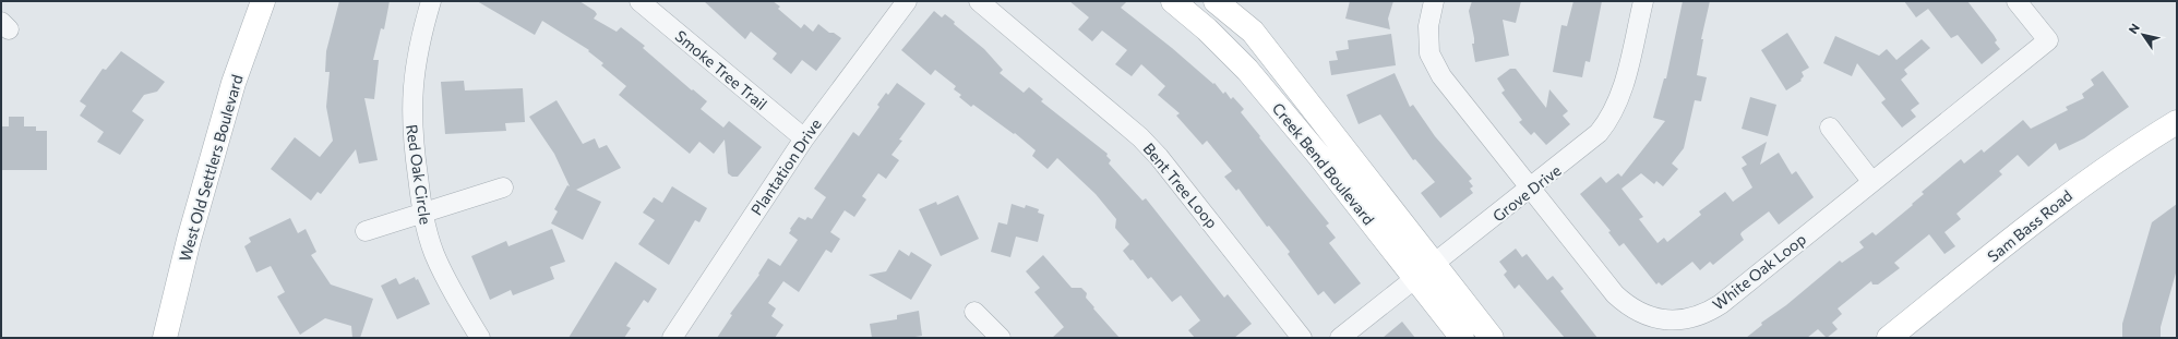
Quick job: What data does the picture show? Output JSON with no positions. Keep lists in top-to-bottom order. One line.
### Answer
{"streets":{"street":["Smoke Tree Trail","Creek Bend Boulevard","Plantation Drive","West Old Settlers Boulevard","Red Oak Circle","Bent Tree Loop","Grove Drive","Sam Bass Road","White Oak Loop"]},"crossings":[["Smoke Tree Trail","Plantation Drive"],["Creek Bend Boulevard","Grove Drive"],["Grove Drive","White Oak Loop"]],"north":"top left"}
